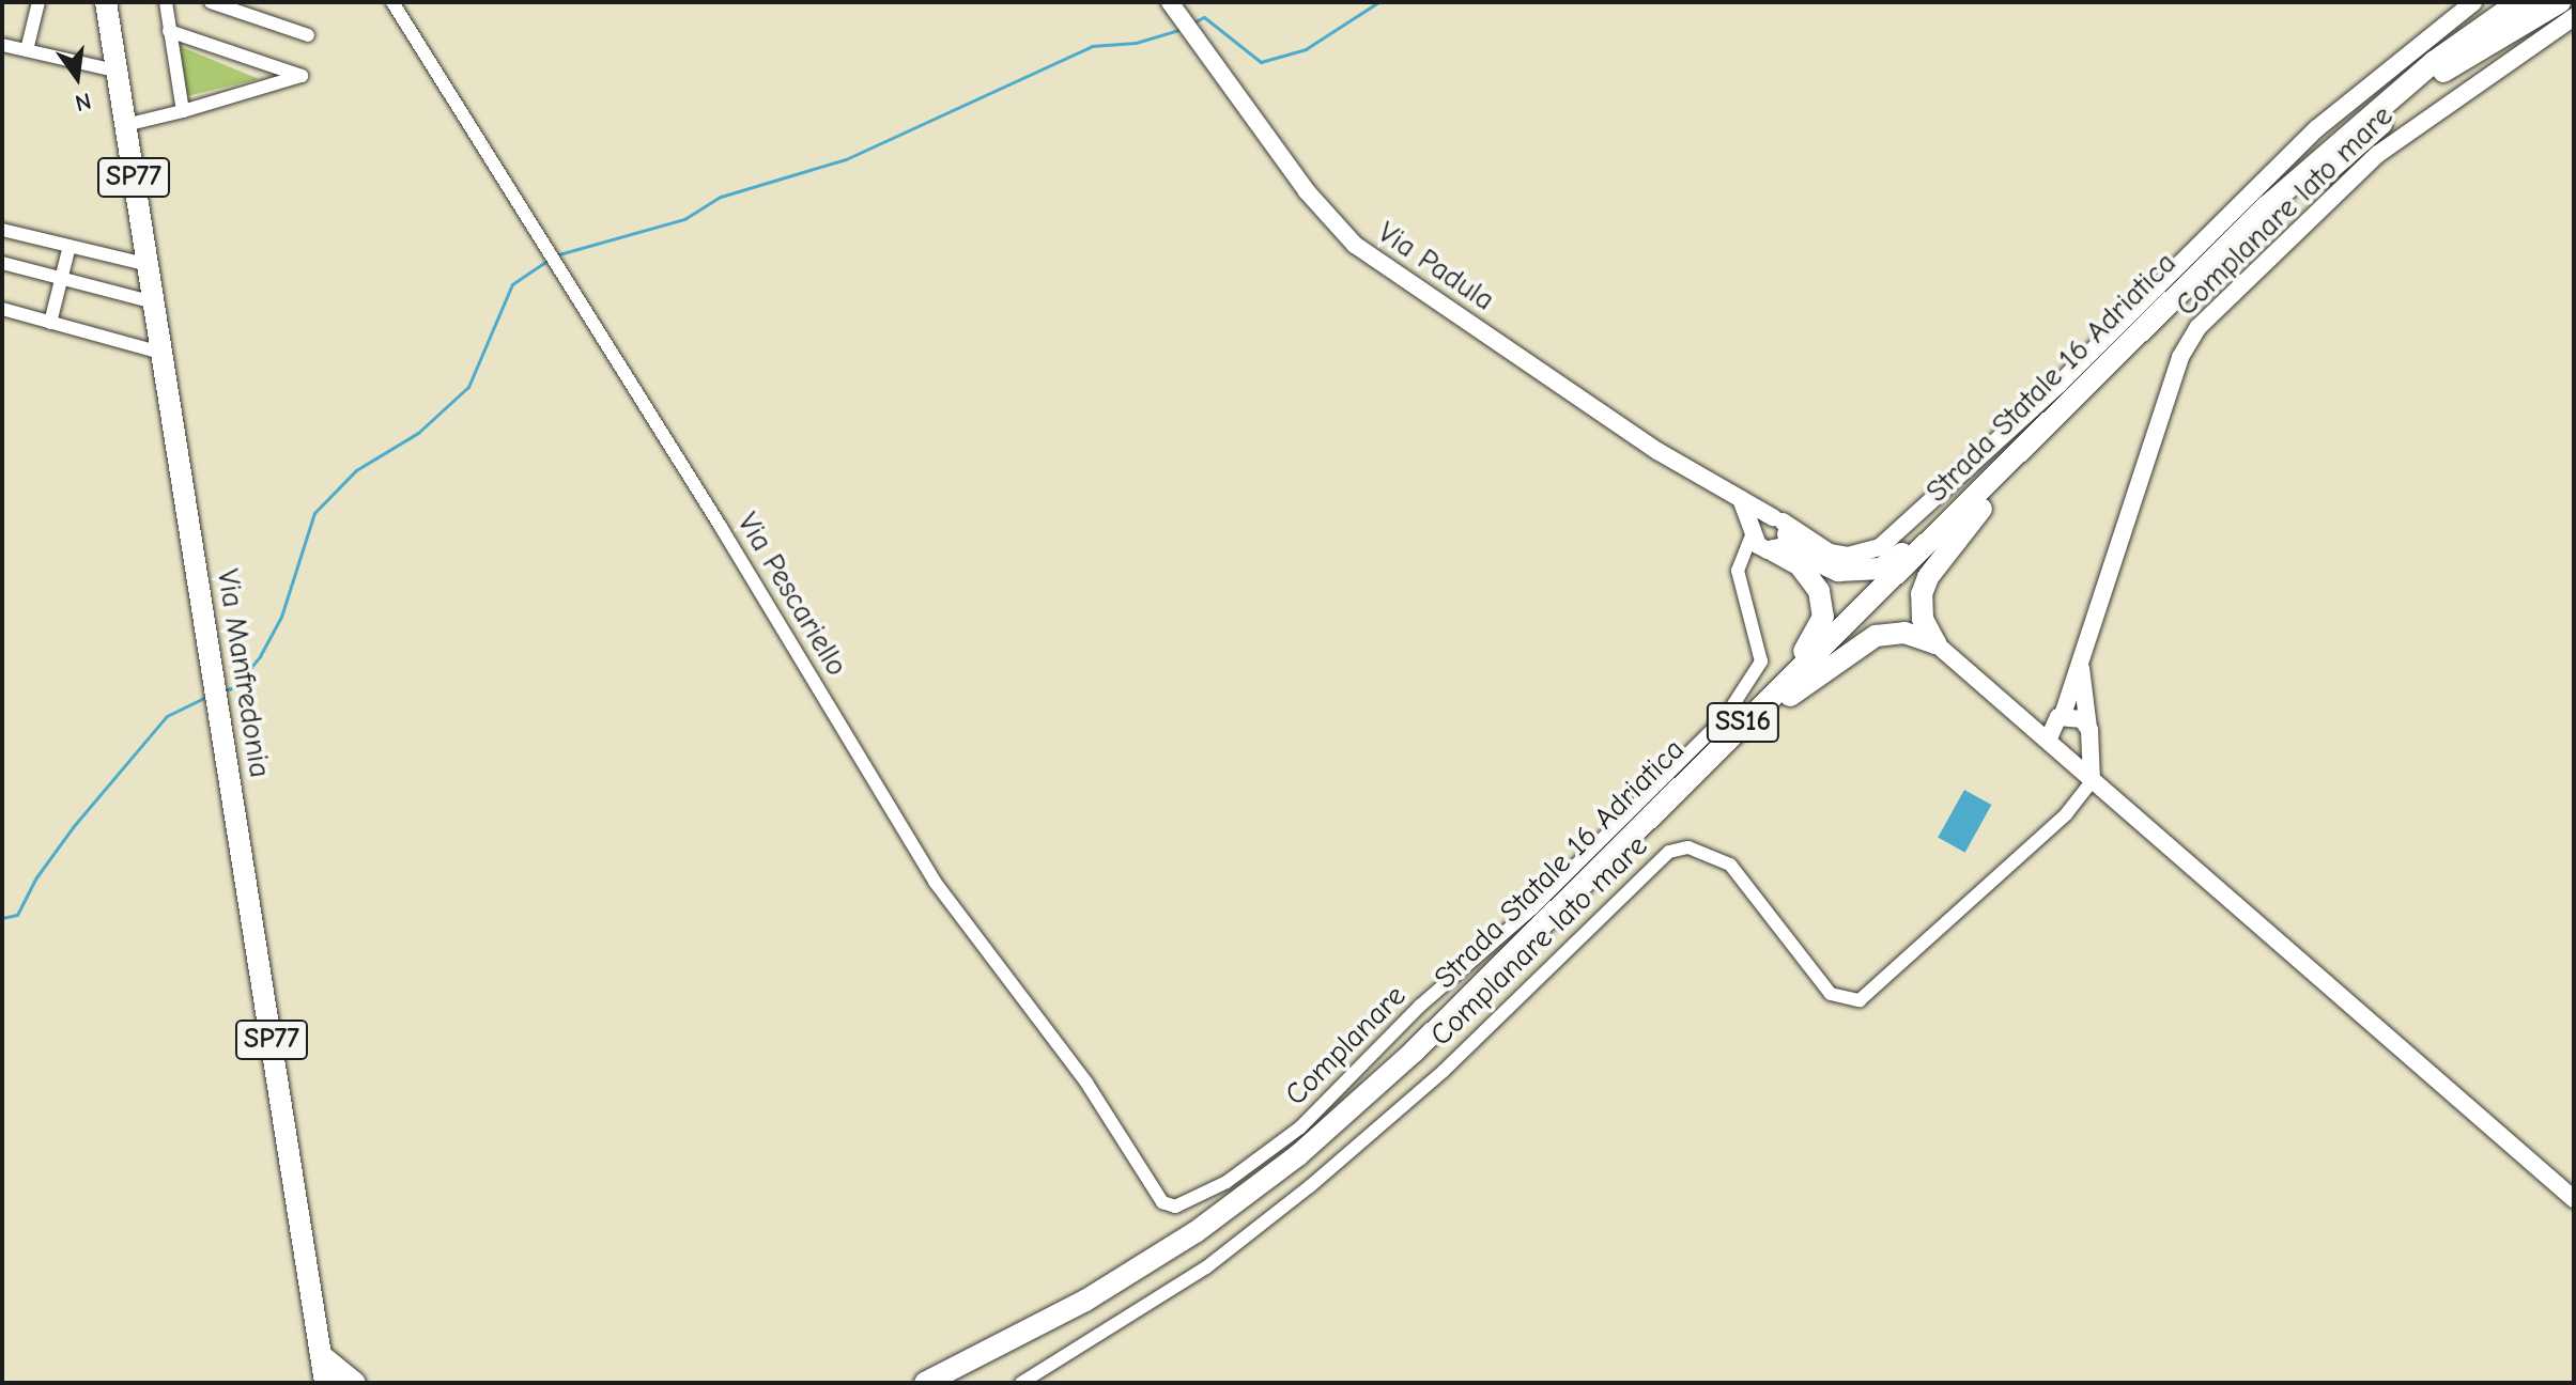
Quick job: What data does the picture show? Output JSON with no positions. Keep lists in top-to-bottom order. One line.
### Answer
{"streets":{"main road":["SP77","Strada Statale 16 Adriatica","Via Manfredonia","SS16"],"street":["Complanare lato mare","Via Padula","Via Pescariello","Complanare"]},"crossings":[["SP77","Via Manfredonia"],["Via Pescariello","Complanare"]],"north":"bottom"}
